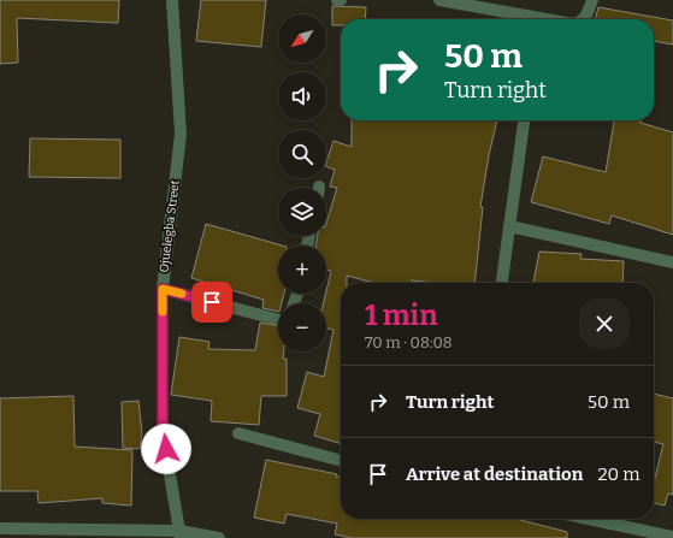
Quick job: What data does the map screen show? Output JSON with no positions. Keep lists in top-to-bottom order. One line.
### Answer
{"streets":{"street":["Ojuelegba Street"]},"north":"bottom left","page":{"map_buttons":["+","−"],"turn":["50 m","Turn right"],"heading":["1 min","70 m · 08:08"],"list":[{"name":"Turn right","value":"50 m"},{"name":"Arrive at destination","value":"20 m"}]}}
